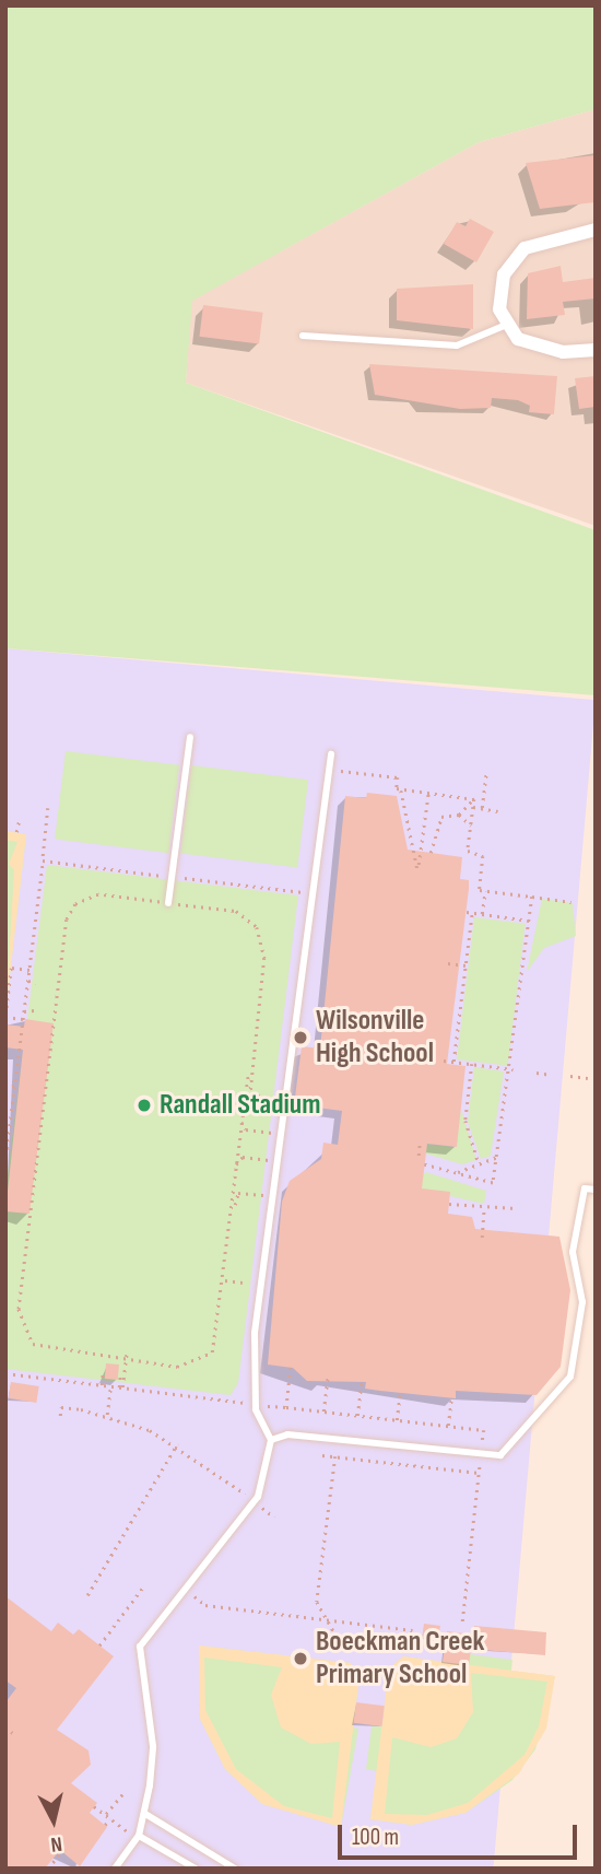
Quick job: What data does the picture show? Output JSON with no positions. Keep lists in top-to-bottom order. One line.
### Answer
{"places":["Wilsonville High School","Randall Stadium","Boeckman Creek Primary School"],"scale_bar":"100 m","north":"bottom"}
